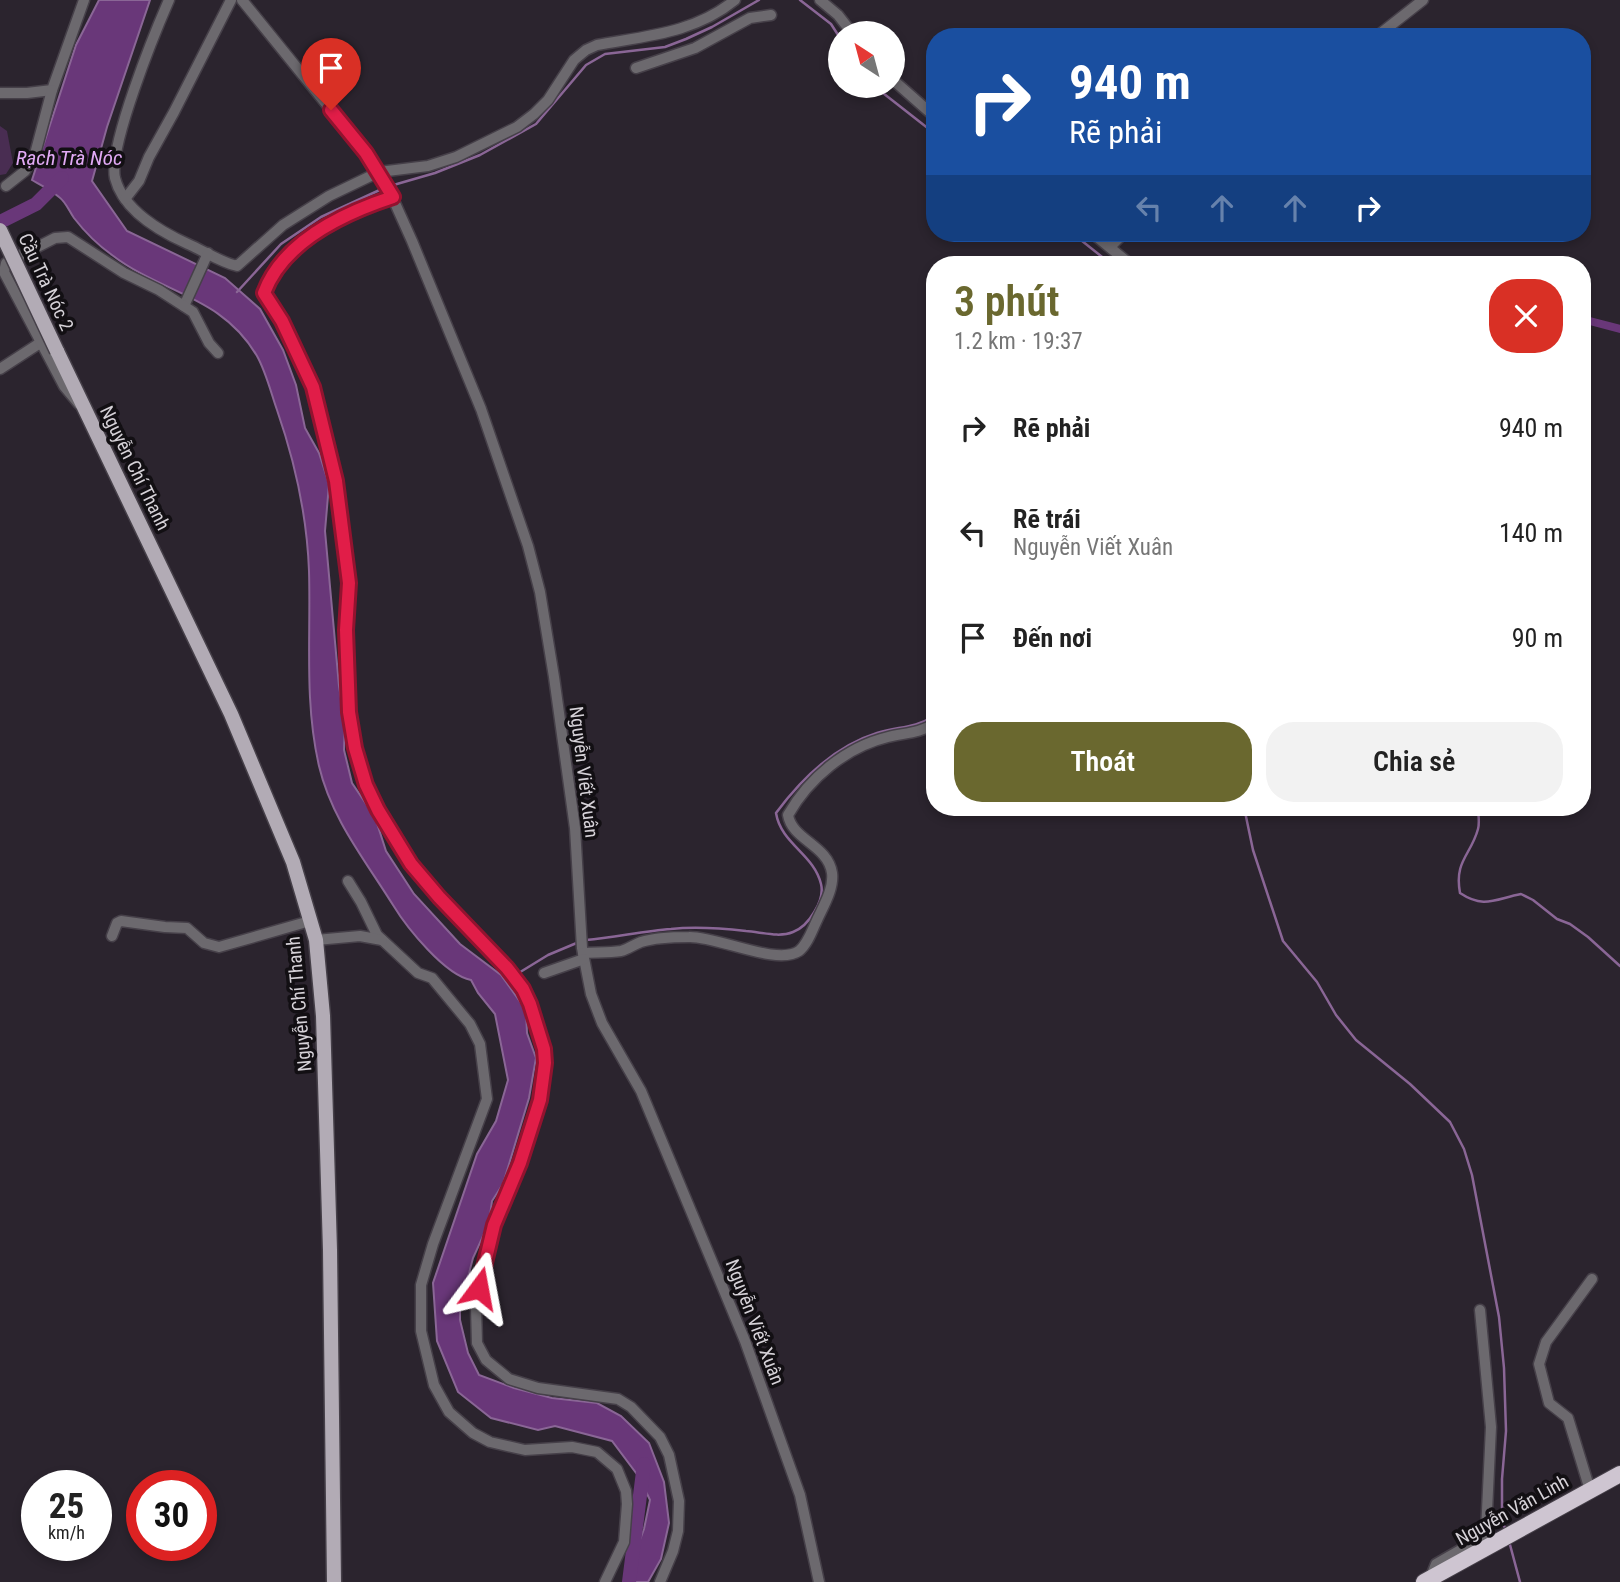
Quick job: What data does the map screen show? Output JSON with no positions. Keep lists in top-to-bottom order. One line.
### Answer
{"streets":{"highway":["Nguyễn Văn Linh"],"main road":["Cầu Trà Nóc 2","Nguyễn Chí Thanh"],"street":["Nguyễn Viết Xuân"]},"crossings":[["Cầu Trà Nóc 2","Nguyễn Chí Thanh"]],"water":["Rạch Trà Nóc"],"north":"top left","page":{"turn":["940 m","Rẽ phải"],"heading":["3 phút","1.2 km · 19:37"],"list":[{"name":"Rẽ phải","value":"940 m"},{"name":"Rẽ trái","note":"Nguyễn Viết Xuân","value":"140 m"},{"name":"Đến nơi","value":"90 m"}],"buttons":["Thoát","Chia sẻ"],"speed":"25 km/h","limit":"30"}}
